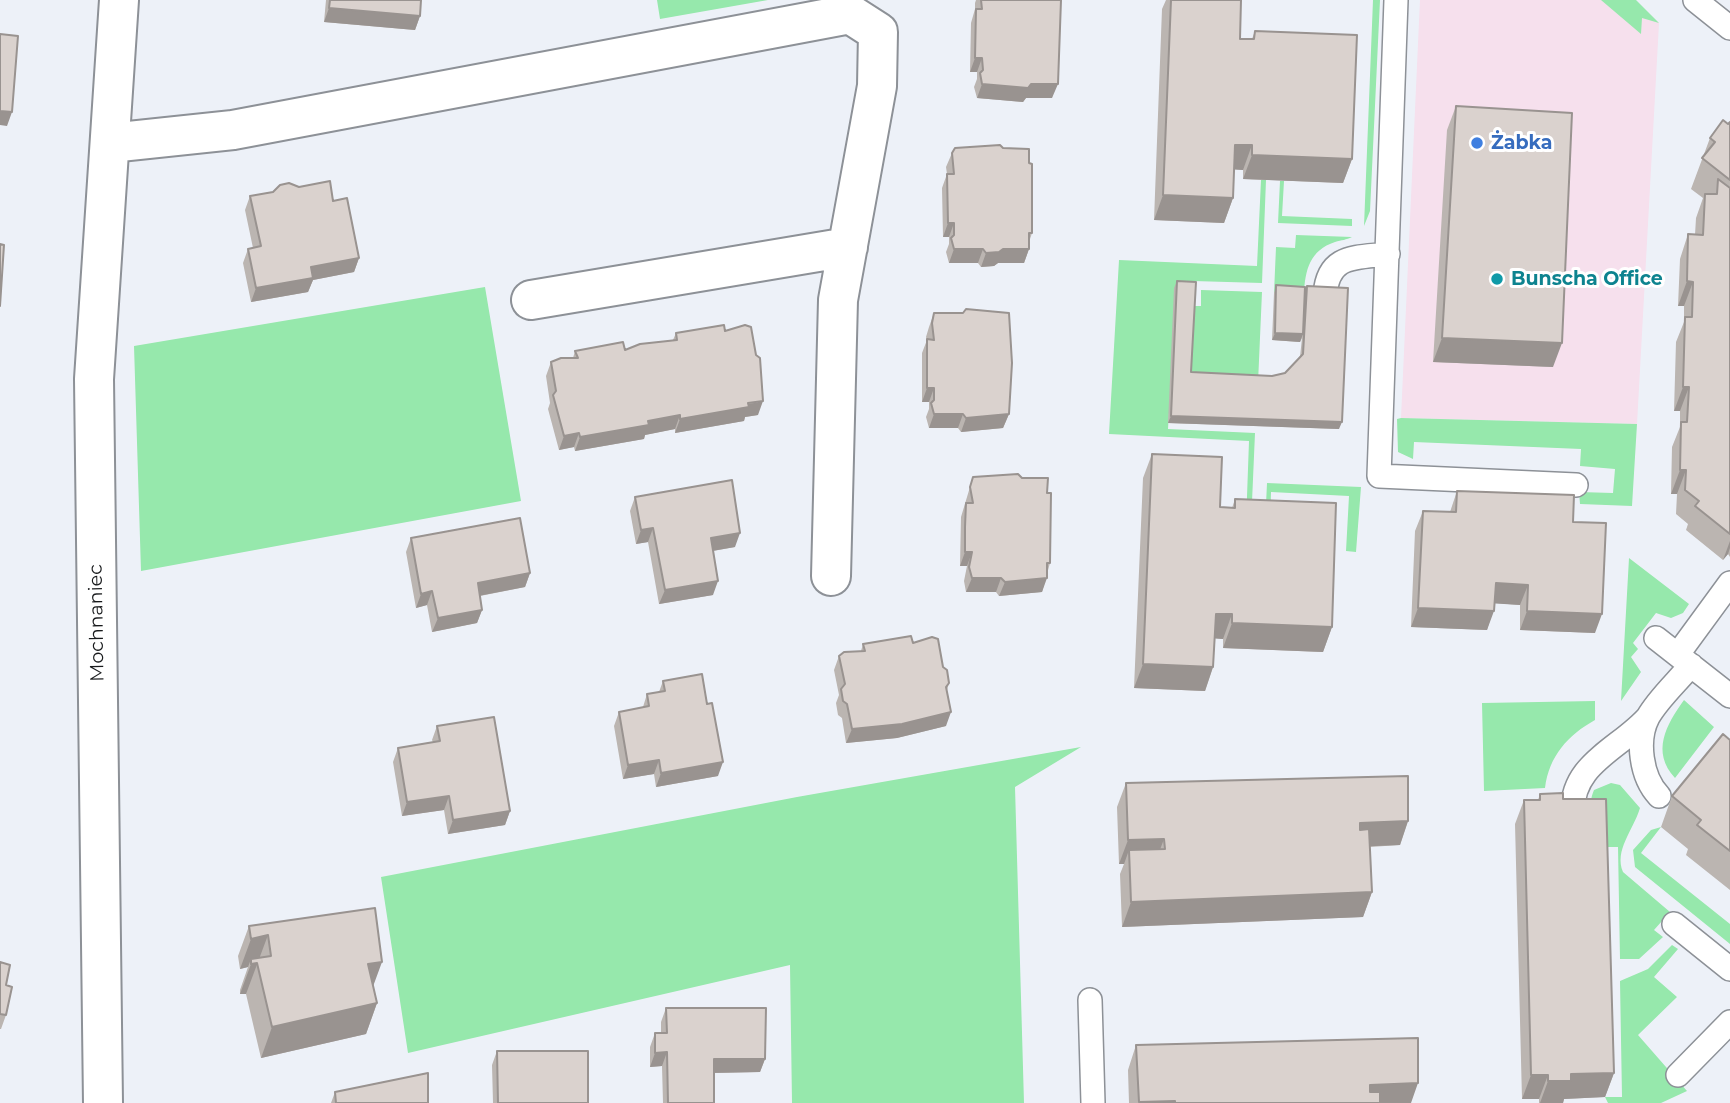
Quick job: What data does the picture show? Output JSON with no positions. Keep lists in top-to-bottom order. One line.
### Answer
{"streets":{"street":["Mochnaniec"]},"places":["Żabka","Bunscha Office"]}
